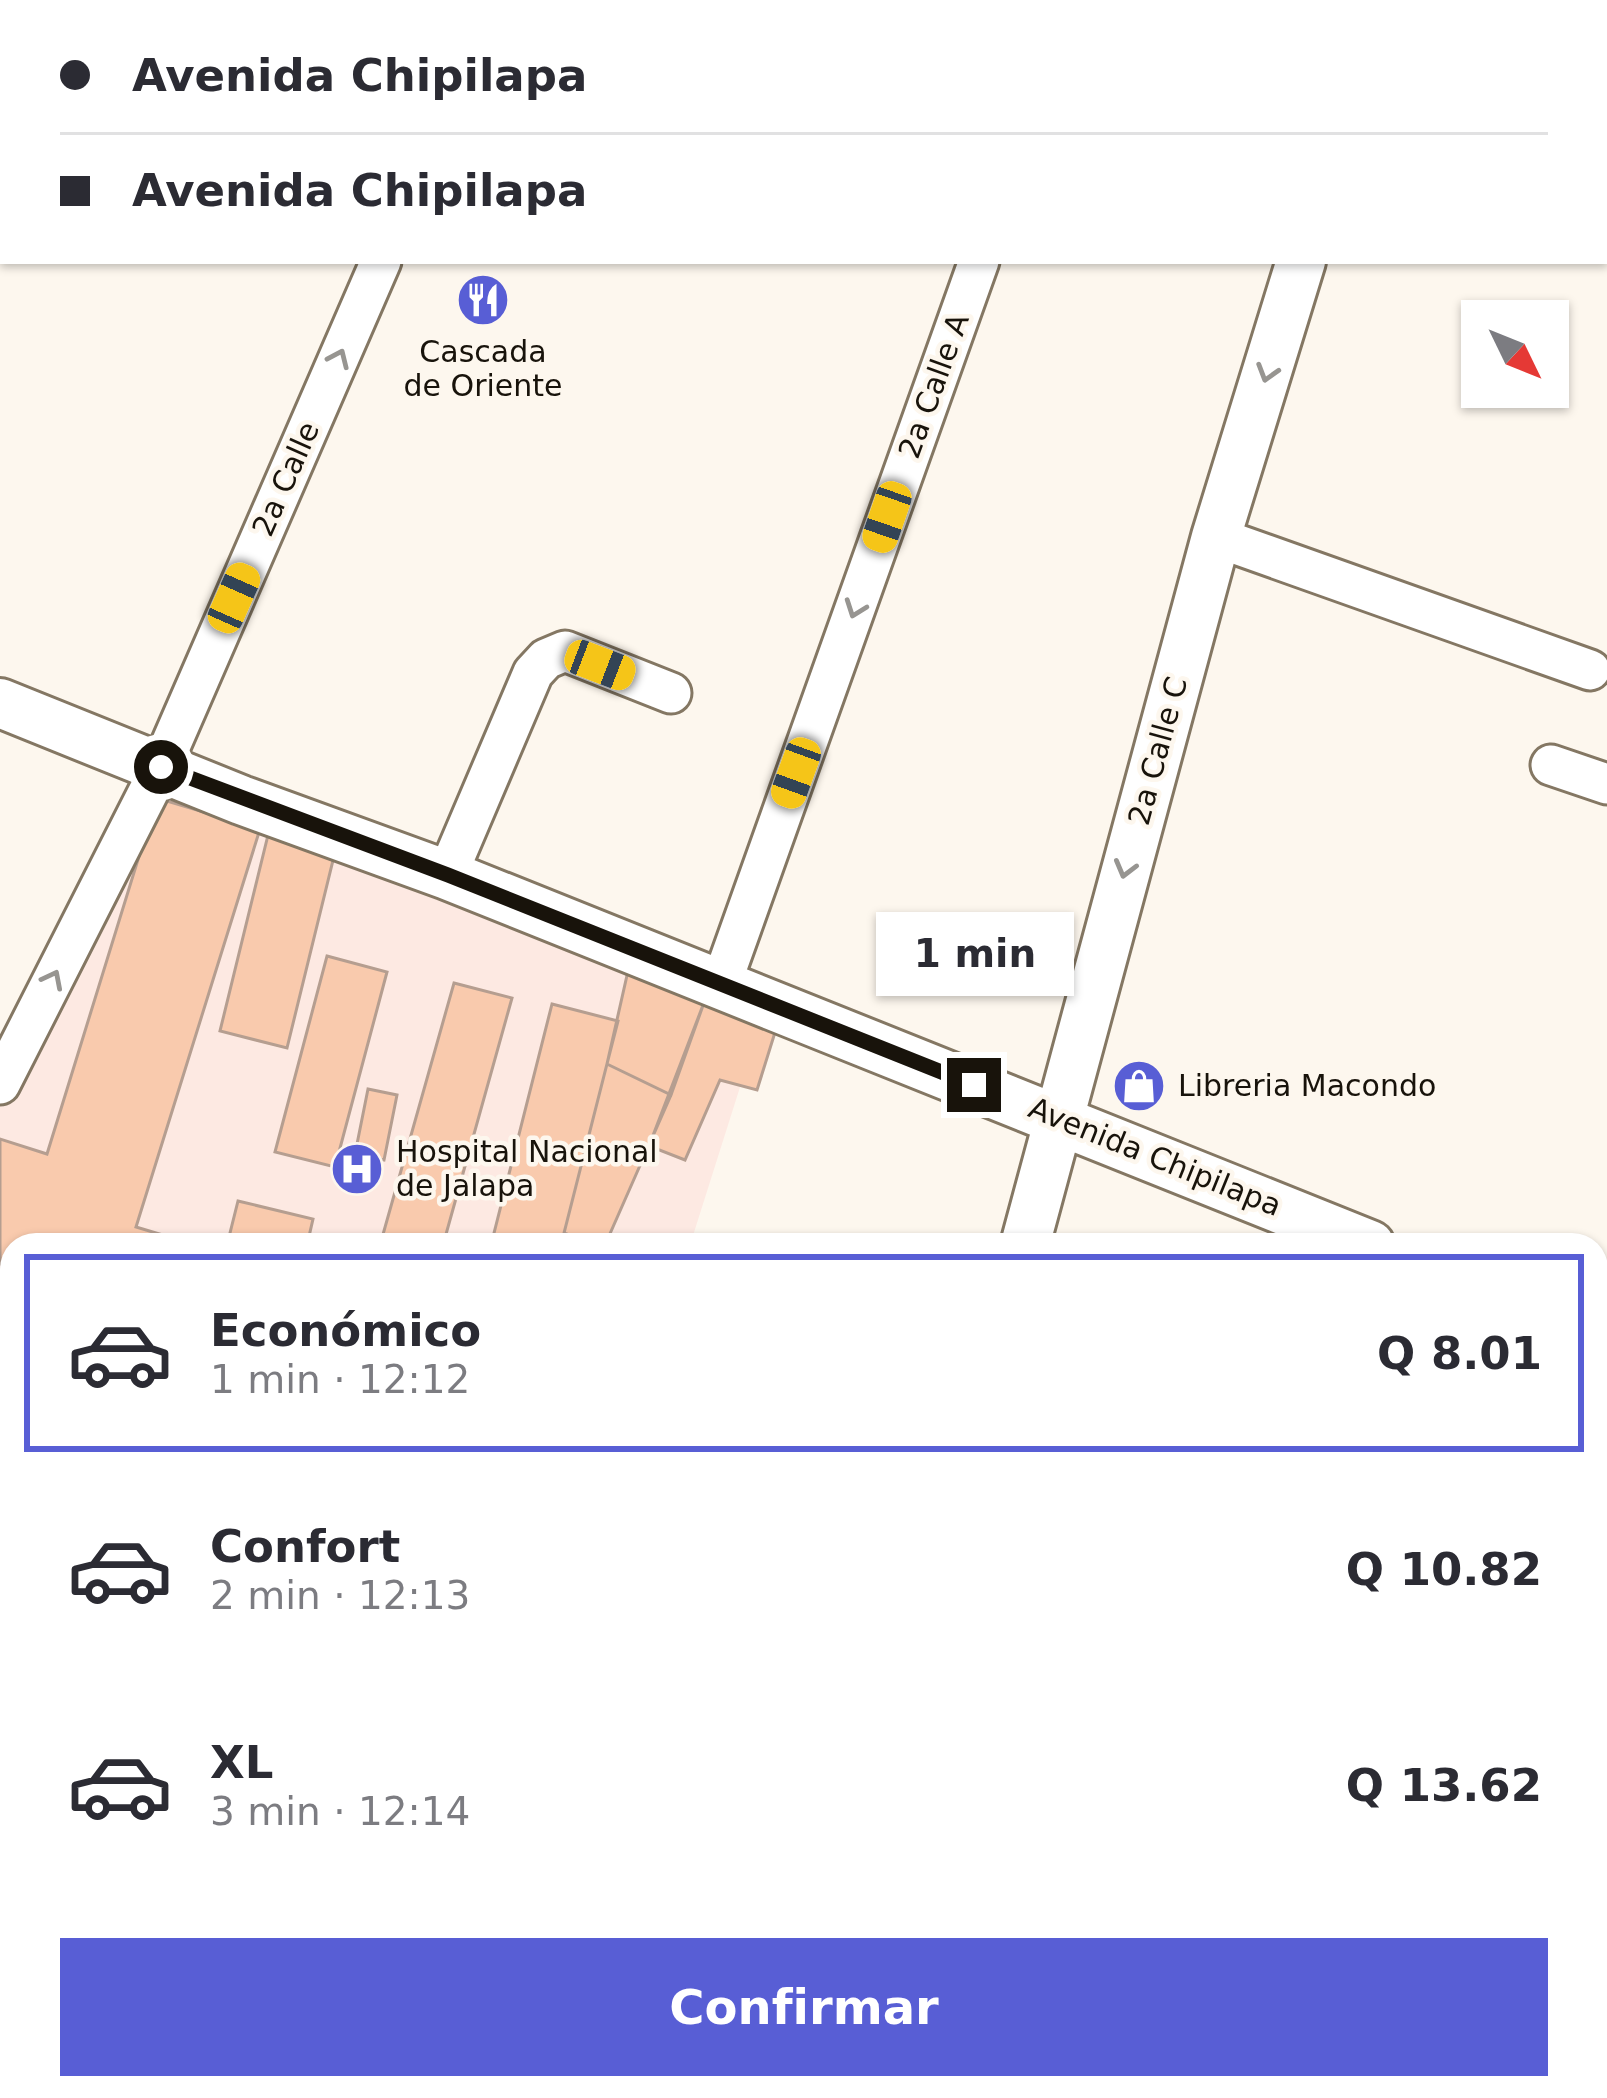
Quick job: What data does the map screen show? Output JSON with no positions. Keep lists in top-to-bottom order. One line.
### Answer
{"streets":{"main road":["2a Calle C","Avenida Chipilapa"],"street":["2a Calle A","2a Calle"]},"crossings":[["2a Calle A","Avenida Chipilapa"],["2a Calle","Avenida Chipilapa"],["2a Calle C","Avenida Chipilapa"]],"one_way":["2a Calle A","2a Calle","2a Calle C"],"places":{"restaurant":["Cascada de Oriente"],"shop":["Libreria Macondo"],"hospital":["Hospital Nacional de Jalapa"]},"north":"bottom right","page":{"banner":["Avenida Chipilapa","Avenida Chipilapa"],"bubble":"1 min","list":[{"name":"Económico","note":"1 min · 12:12","value":"Q 8.01"},{"name":"Confort","note":"2 min · 12:13","value":"Q 10.82"},{"name":"XL","note":"3 min · 12:14","value":"Q 13.62"}],"buttons":"Confirmar"}}
